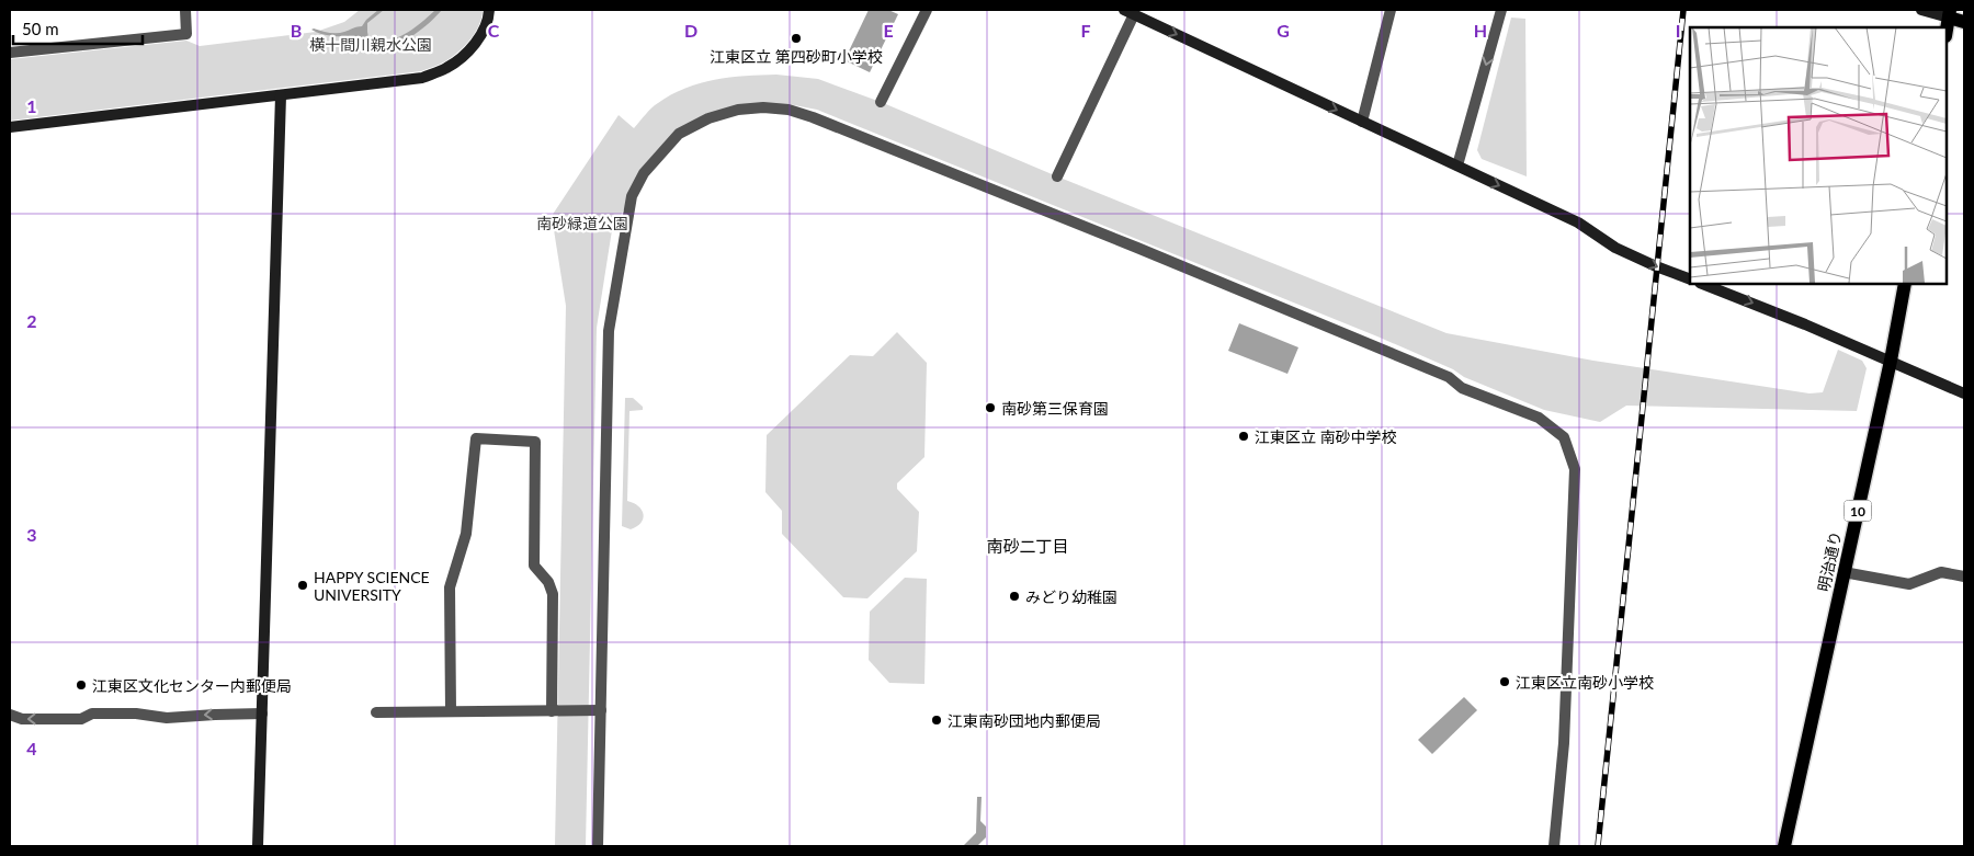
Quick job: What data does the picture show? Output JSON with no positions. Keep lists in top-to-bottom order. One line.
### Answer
{"streets":{"main road":["10","明治通り"]},"districts":["南砂二丁目"],"parks":["横十間川親水公園","南砂緑道公園"],"places":["江東区立 第四砂町小学校","南砂第三保育園","江東区立 南砂中学校","HAPPY SCIENCE UNIVERSITY","みどり幼稚園","江東区立南砂小学校","江東区文化センター内郵便局","江東南砂団地内郵便局"],"scale_bar":"50 m","grid":{"columns":["B","C","D","E","F","G","H","I"],"rows":["1","2","3","4"]}}
